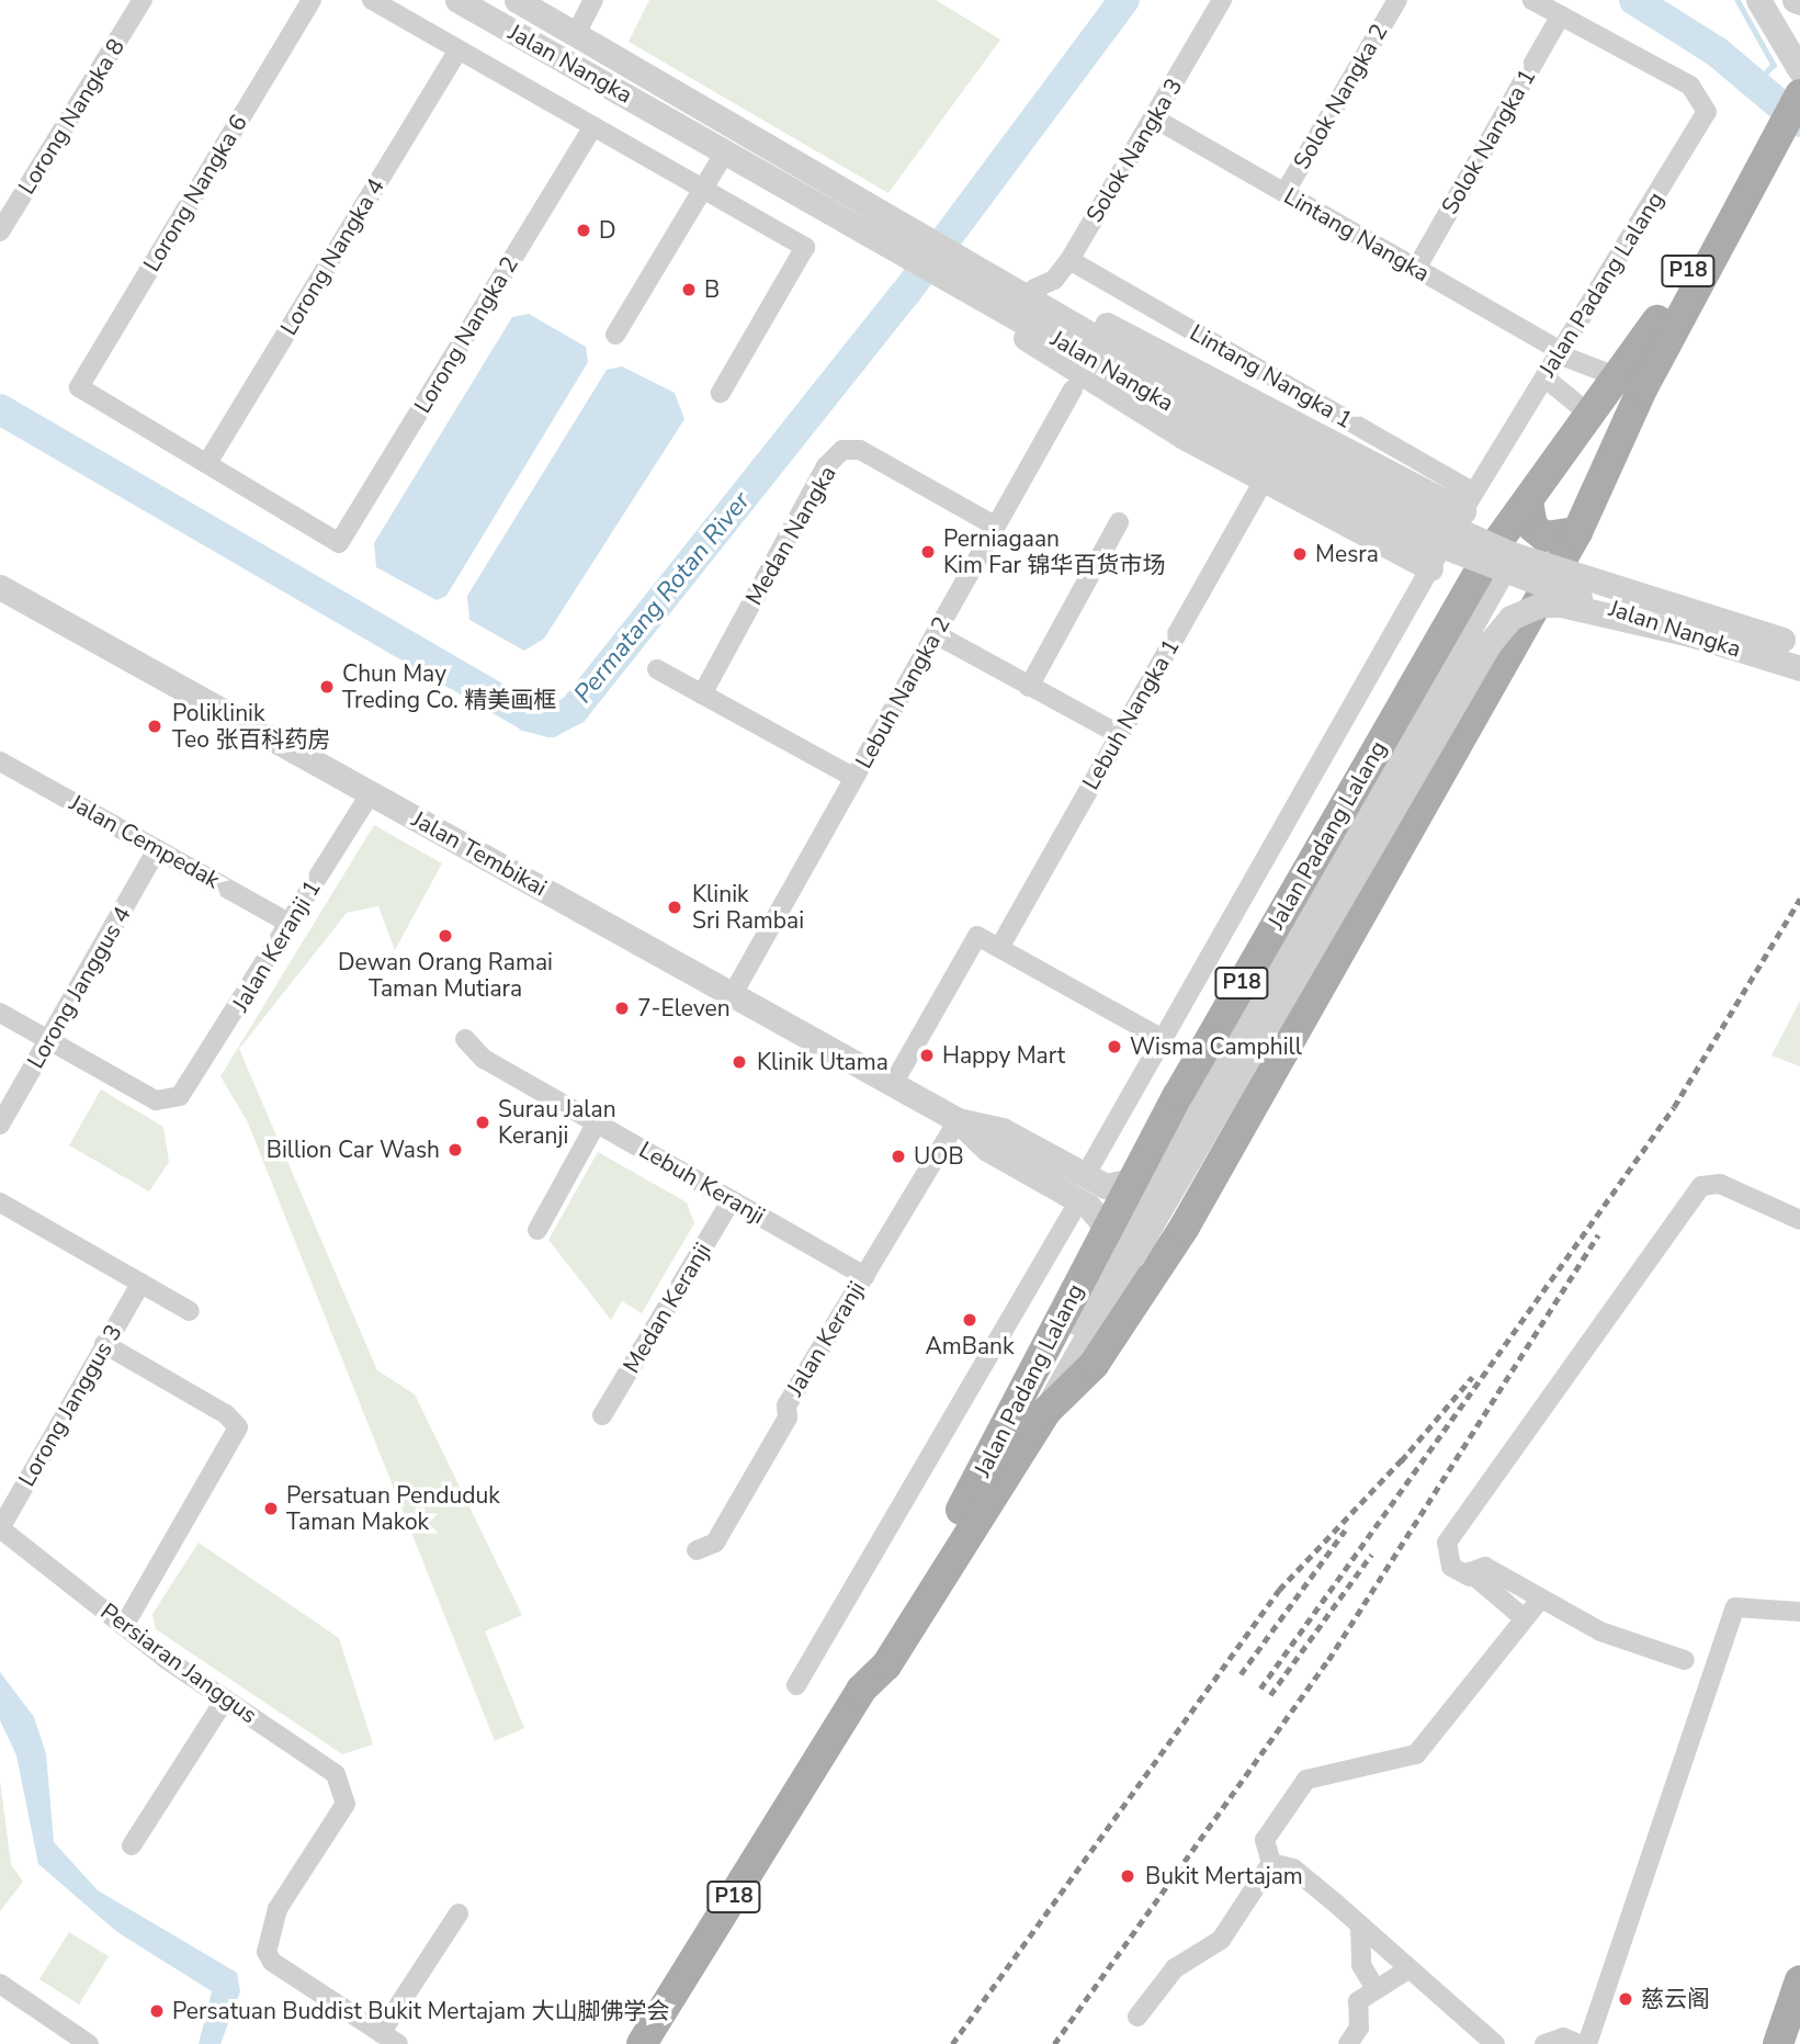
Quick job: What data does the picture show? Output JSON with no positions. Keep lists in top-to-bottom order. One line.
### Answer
{"streets":{"main road":["P18","Jalan Padang Lalang"],"street":["Jalan Nangka","Solok Nangka 2","Lorong Nangka 8","Solok Nangka 1","Solok Nangka 3","Lorong Nangka 6","Lintang Nangka","Lorong Nangka 4","Lorong Nangka 2","Lintang Nangka 1","Medan Nangka","Lebuh Nangka 2","Lebuh Nangka 1","Jalan Cempedak","Jalan Tembikai","Jalan Keranji 1","Lorong Janggus 4","Lebuh Keranji","Medan Keranji","Jalan Keranji","Lorong Janggus 3","Persiaran Janggus"]},"crossings":[["Jalan Nangka","Solok Nangka 3"],["Jalan Nangka","Jalan Padang Lalang"],["Solok Nangka 2","Lintang Nangka"],["Solok Nangka 1","Lintang Nangka"],["Solok Nangka 1","Jalan Padang Lalang"],["Solok Nangka 3","Lintang Nangka"],["Solok Nangka 3","Lintang Nangka 1"],["Lorong Nangka 6","Lorong Nangka 4"],["Lorong Nangka 6","Lorong Nangka 2"],["Lintang Nangka","Jalan Padang Lalang"],["Lorong Nangka 4","Lorong Nangka 2"],["Jalan Padang Lalang","Lintang Nangka 1"],["Jalan Padang Lalang","Jalan Tembikai"],["Medan Nangka","Lebuh Nangka 2"],["Lebuh Nangka 2","Jalan Tembikai"],["Jalan Cempedak","Jalan Keranji 1"],["Jalan Cempedak","Lorong Janggus 4"],["Jalan Tembikai","Jalan Keranji 1"],["Jalan Tembikai","Jalan Keranji"],["Jalan Keranji 1","Lorong Janggus 4"],["Lebuh Keranji","Medan Keranji"],["Lebuh Keranji","Jalan Keranji"],["Lorong Janggus 3","Persiaran Janggus"]],"water":["Permatang Rotan River"],"places":["D","B","Perniagaan Kim Far 锦华百货市场","Mesra","Chun May Treding Co. 精美画框","Poliklinik Teo 张百科药房","Klinik Sri Rambai","Dewan Orang Ramai Taman Mutiara","7-Eleven","Wisma Camphill","Happy Mart","Klinik Utama","Surau Jalan Keranji","Billion Car Wash","UOB","AmBank","Persatuan Penduduk Taman Makok","Bukit Mertajam","慈云阁","Persatuan Buddist Bukit Mertajam 大山脚佛学会"]}
